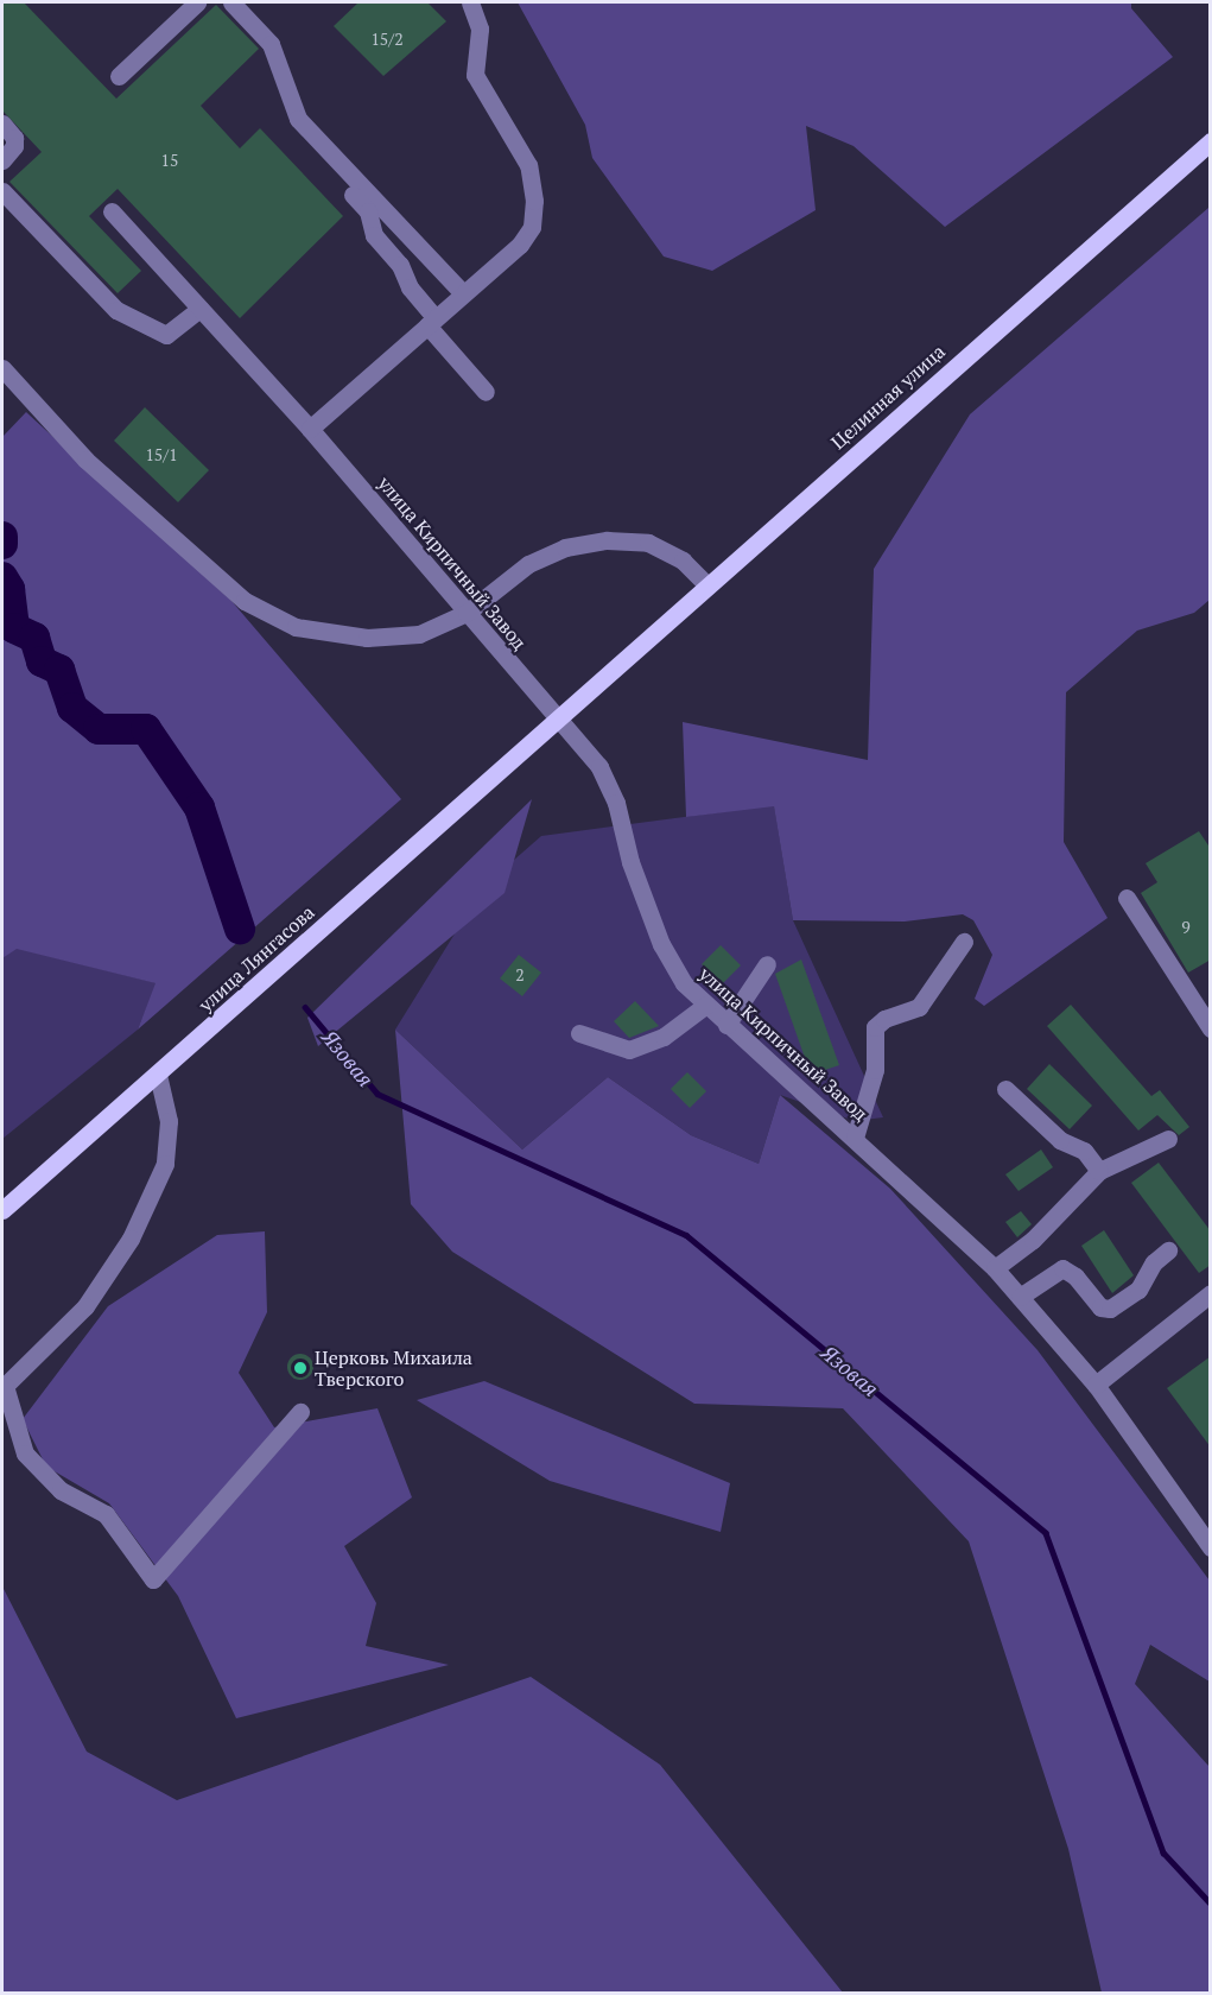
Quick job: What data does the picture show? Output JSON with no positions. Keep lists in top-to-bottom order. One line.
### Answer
{"streets":{"main road":["Целинная улица","улица Лянгасова"],"street":["улица Кирпичный Завод"]},"crossings":[["Целинная улица","улица Лянгасова"]],"water":["Язовая"],"places":["Церковь Михаила Тверского"],"house_numbers":["15/2","15","15/1","9","2"]}
